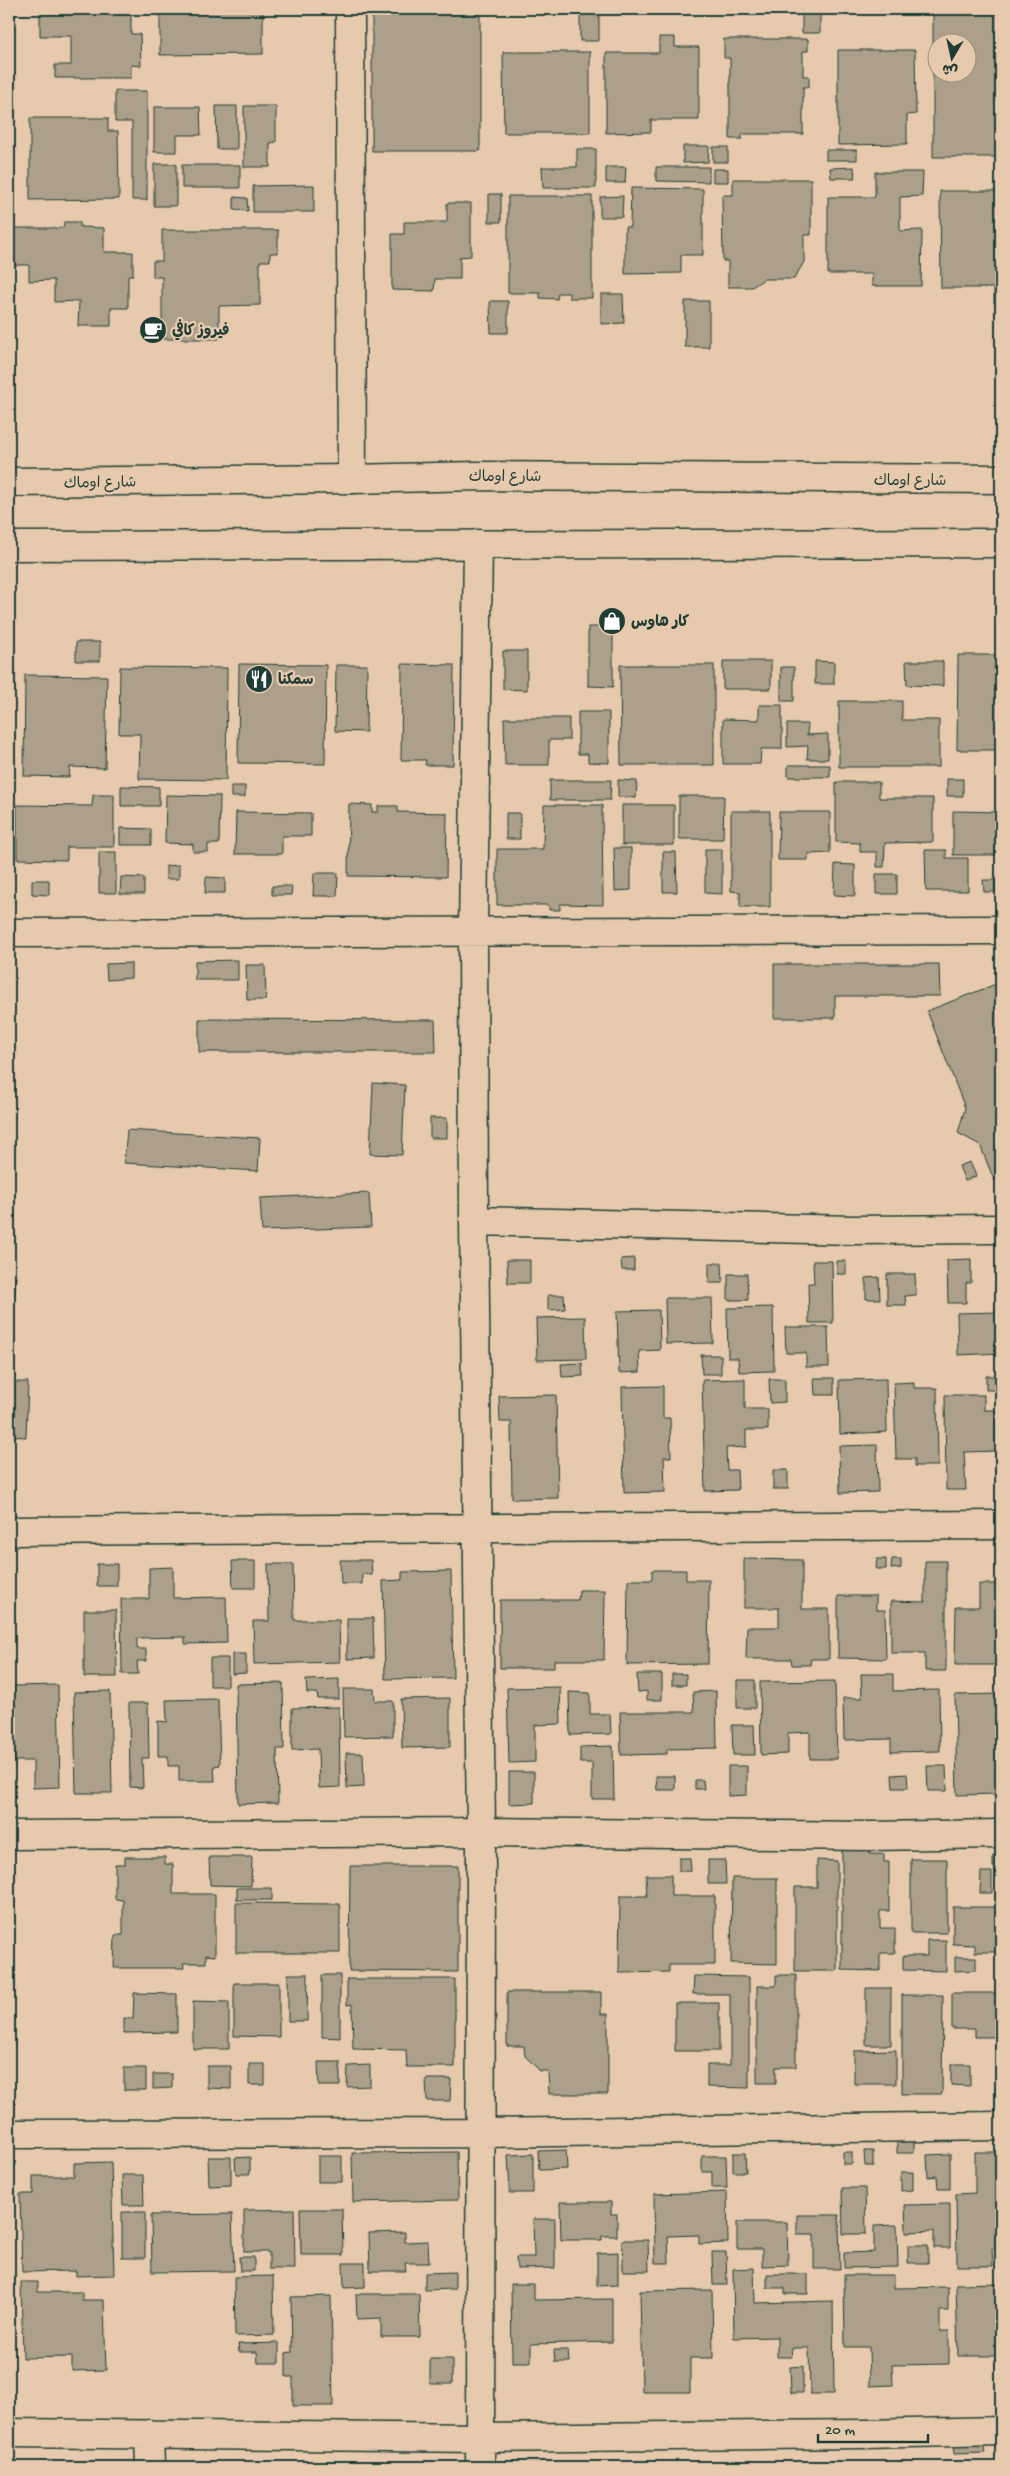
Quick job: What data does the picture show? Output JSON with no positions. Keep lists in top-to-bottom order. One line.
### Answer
{"streets":{"street":["شارع اوماك"]},"places":{"cafe":["فيروز كافي"],"shop":["كار هاوس"],"restaurant":["سمكنا"]},"scale_bar":"20 m","north":"bottom"}
